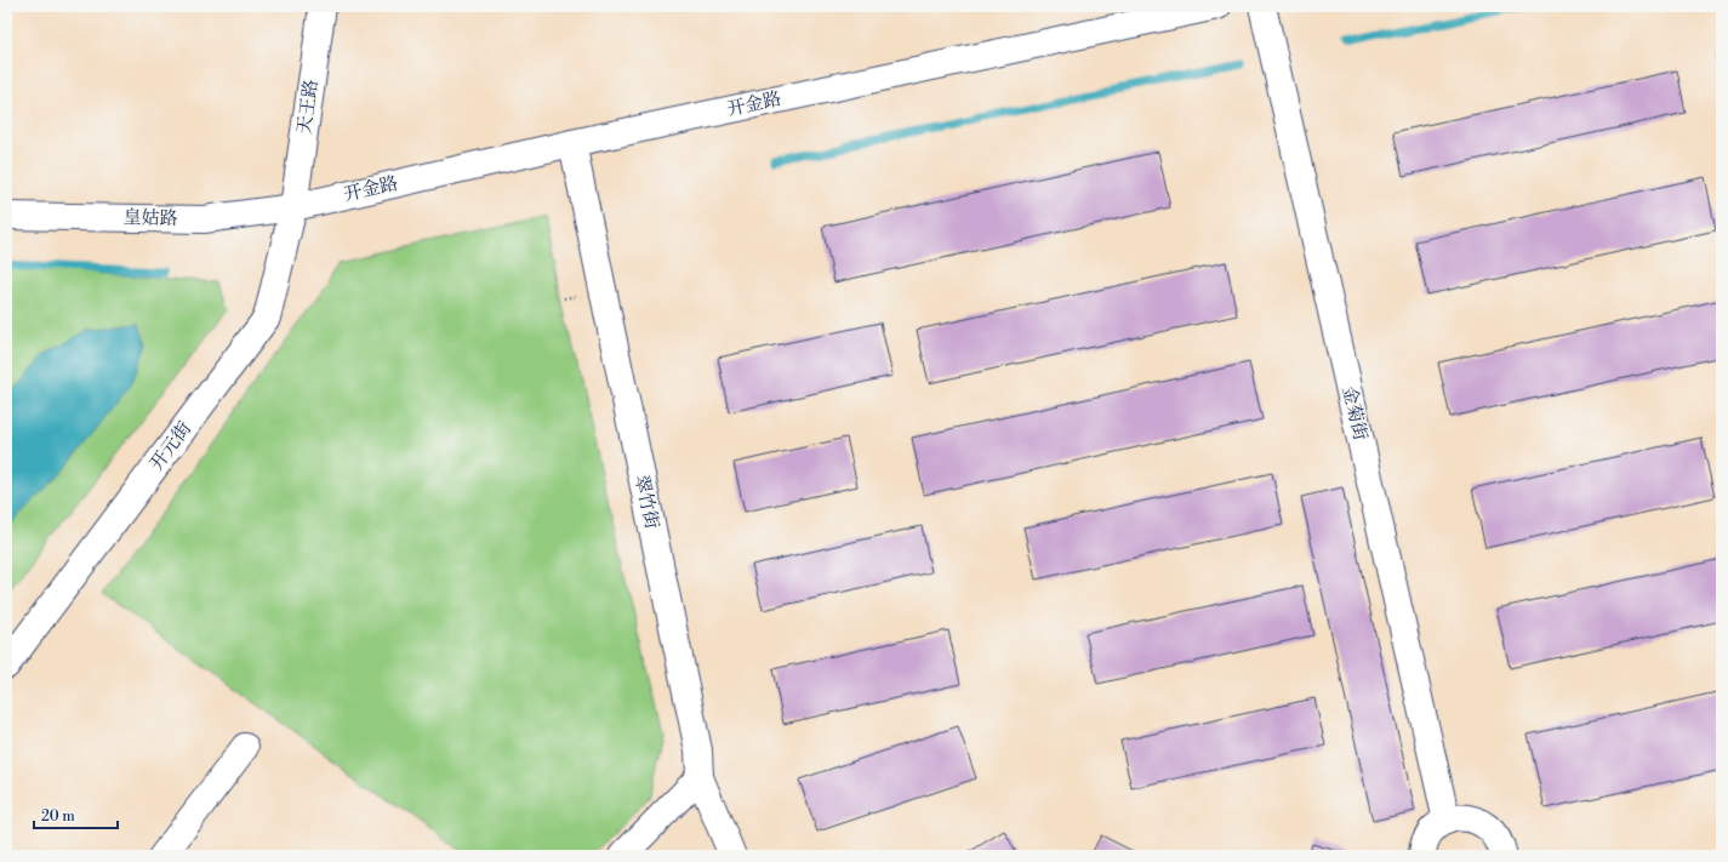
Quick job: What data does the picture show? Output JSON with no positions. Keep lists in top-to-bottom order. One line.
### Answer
{"streets":{"street":["开金路","天王路","皇姑路","金菊街","开元街","翠竹街"]},"crossings":[["开金路","天王路"],["开金路","皇姑路"],["开金路","开元街"],["开金路","翠竹街"],["天王路","皇姑路"],["天王路","开元街"],["皇姑路","开元街"]],"scale_bar":"20 m"}
